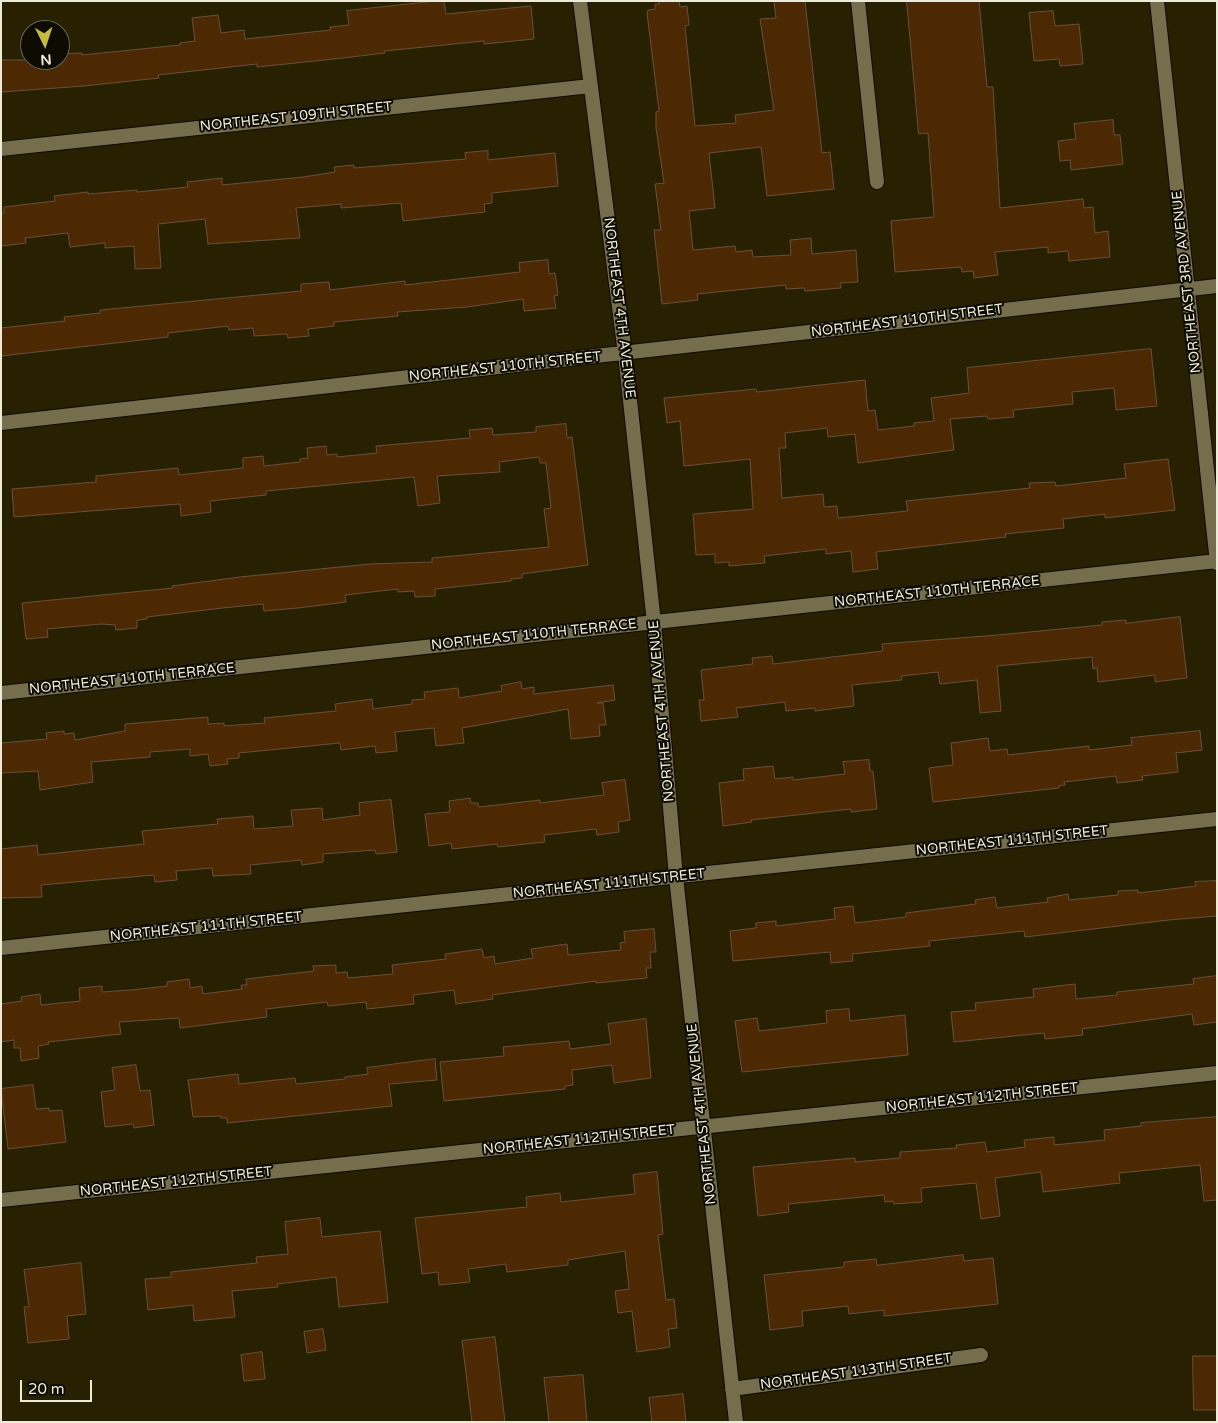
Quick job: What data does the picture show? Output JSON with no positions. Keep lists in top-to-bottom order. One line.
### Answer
{"streets":{"street":["NORTHEAST 109TH STREET","NORTHEAST 3RD AVENUE","NORTHEAST 4TH AVENUE","NORTHEAST 110TH STREET","NORTHEAST 110TH TERRACE","NORTHEAST 111TH STREET","NORTHEAST 112TH STREET","NORTHEAST 113TH STREET"]},"crossings":[["NORTHEAST 109TH STREET","NORTHEAST 4TH AVENUE"],["NORTHEAST 3RD AVENUE","NORTHEAST 110TH STREET"],["NORTHEAST 3RD AVENUE","NORTHEAST 110TH TERRACE"],["NORTHEAST 4TH AVENUE","NORTHEAST 110TH STREET"],["NORTHEAST 4TH AVENUE","NORTHEAST 110TH TERRACE"],["NORTHEAST 4TH AVENUE","NORTHEAST 111TH STREET"],["NORTHEAST 4TH AVENUE","NORTHEAST 112TH STREET"],["NORTHEAST 4TH AVENUE","NORTHEAST 113TH STREET"]],"scale_bar":"20 m","north":"bottom"}
